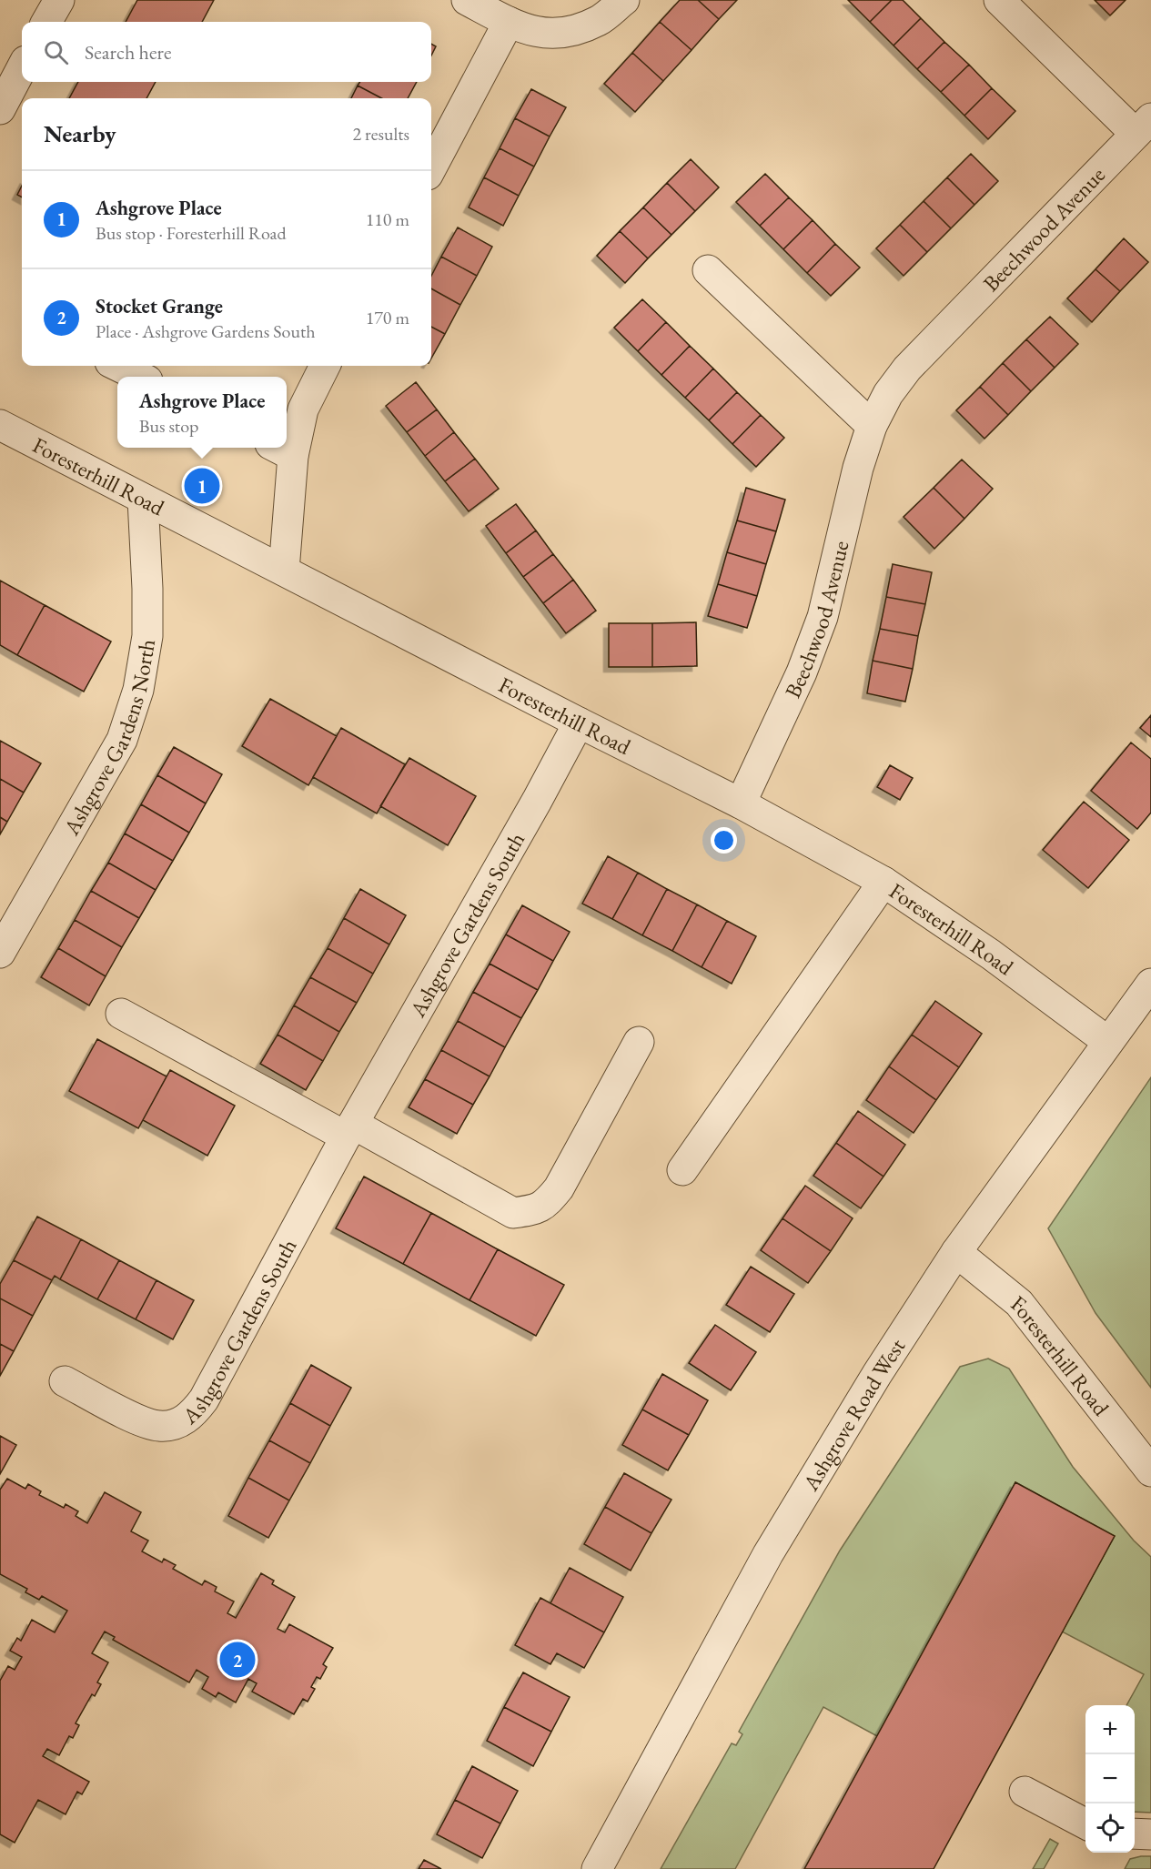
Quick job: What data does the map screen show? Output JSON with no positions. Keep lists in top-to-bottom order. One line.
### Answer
{"streets":{"street":["Beechwood Avenue","Foresterhill Road","Ashgrove Gardens North","Ashgrove Gardens South","Ashgrove Road West"]},"crossings":[["Beechwood Avenue","Foresterhill Road"],["Foresterhill Road","Ashgrove Gardens North"],["Foresterhill Road","Ashgrove Gardens South"],["Foresterhill Road","Ashgrove Road West"]],"page":{"search":"Search here","heading":["Nearby","2 results"],"list":[{"mark":"1","name":"Ashgrove Place","note":"Bus stop · Foresterhill Road","value":"110 m"},{"mark":"2","name":"Stocket Grange","note":"Place · Ashgrove Gardens South","value":"170 m"}],"popup":["Ashgrove Place","Bus stop"],"pins":["1","2"],"map_buttons":["+","−"]}}
